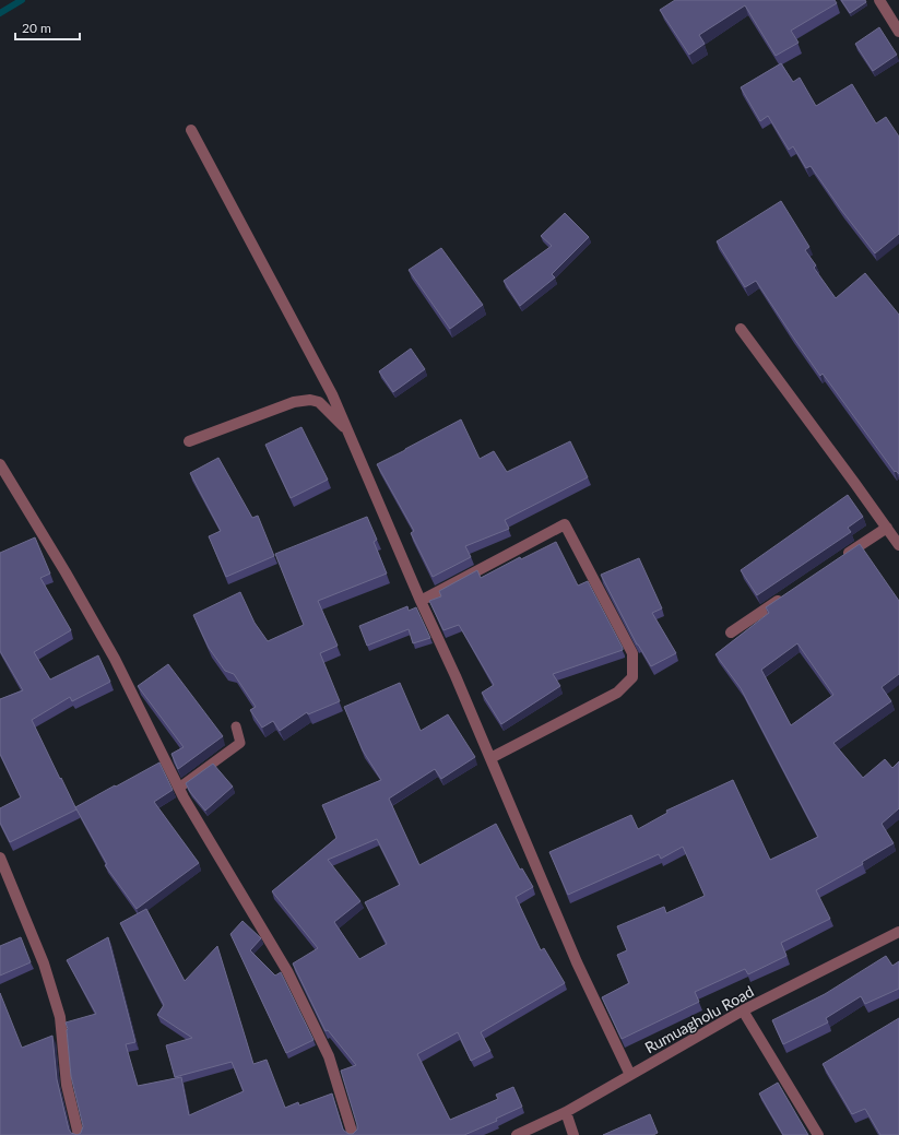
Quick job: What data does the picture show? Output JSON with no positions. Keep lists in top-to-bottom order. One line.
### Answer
{"streets":{"street":["Rumuagholu Road"]},"scale_bar":"20 m"}
